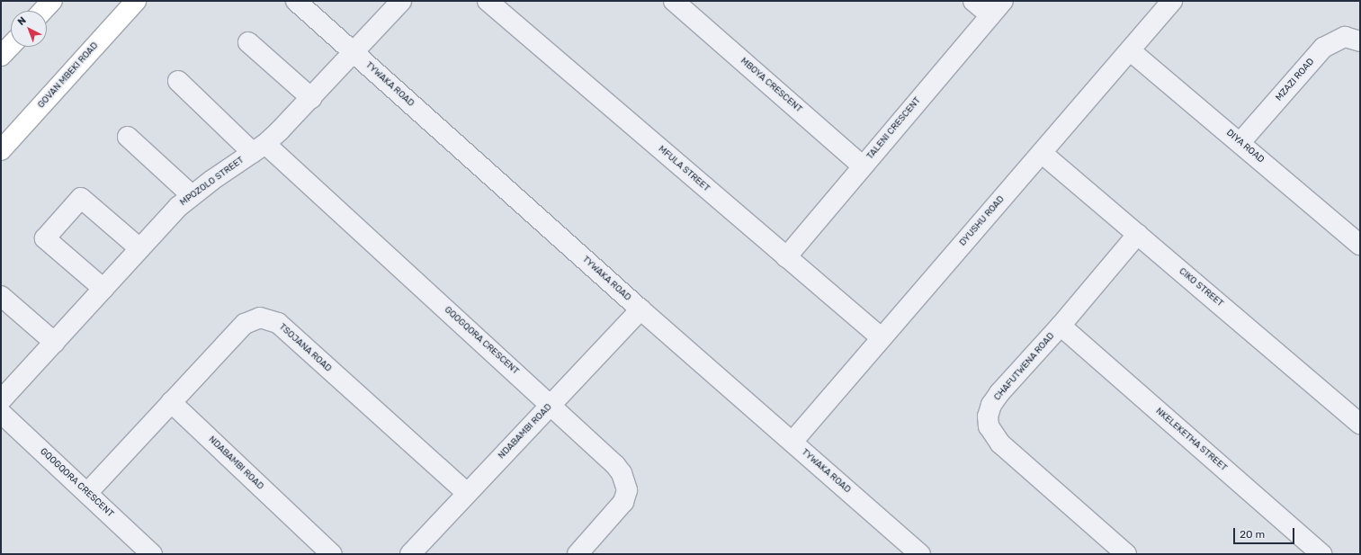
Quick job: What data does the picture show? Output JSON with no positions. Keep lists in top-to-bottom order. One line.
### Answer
{"streets":{"main road":["GOVAN MBEKI ROAD"],"street":["MZAZI ROAD","TYWAKA ROAD","MBOYA CRESCENT","TALENI CRESCENT","DIYA ROAD","MFULA STREET","MPOZOLO STREET","DYUSHU ROAD","CIKO STREET","GQOGQORA CRESCENT","TSOJANA ROAD","CHAFUTWENA ROAD","NDABAMBI ROAD","NKELEKETHA STREET"]},"crossings":[["MZAZI ROAD","DIYA ROAD"],["TYWAKA ROAD","MPOZOLO STREET"],["TYWAKA ROAD","DYUSHU ROAD"],["TYWAKA ROAD","NDABAMBI ROAD"],["MBOYA CRESCENT","TALENI CRESCENT"],["TALENI CRESCENT","MFULA STREET"],["DIYA ROAD","DYUSHU ROAD"],["MFULA STREET","DYUSHU ROAD"],["MPOZOLO STREET","GQOGQORA CRESCENT"],["DYUSHU ROAD","CIKO STREET"],["CIKO STREET","CHAFUTWENA ROAD"],["GQOGQORA CRESCENT","TSOJANA ROAD"],["GQOGQORA CRESCENT","NDABAMBI ROAD"],["TSOJANA ROAD","NDABAMBI ROAD"],["CHAFUTWENA ROAD","NKELEKETHA STREET"]],"scale_bar":"20 m","north":"top left"}
